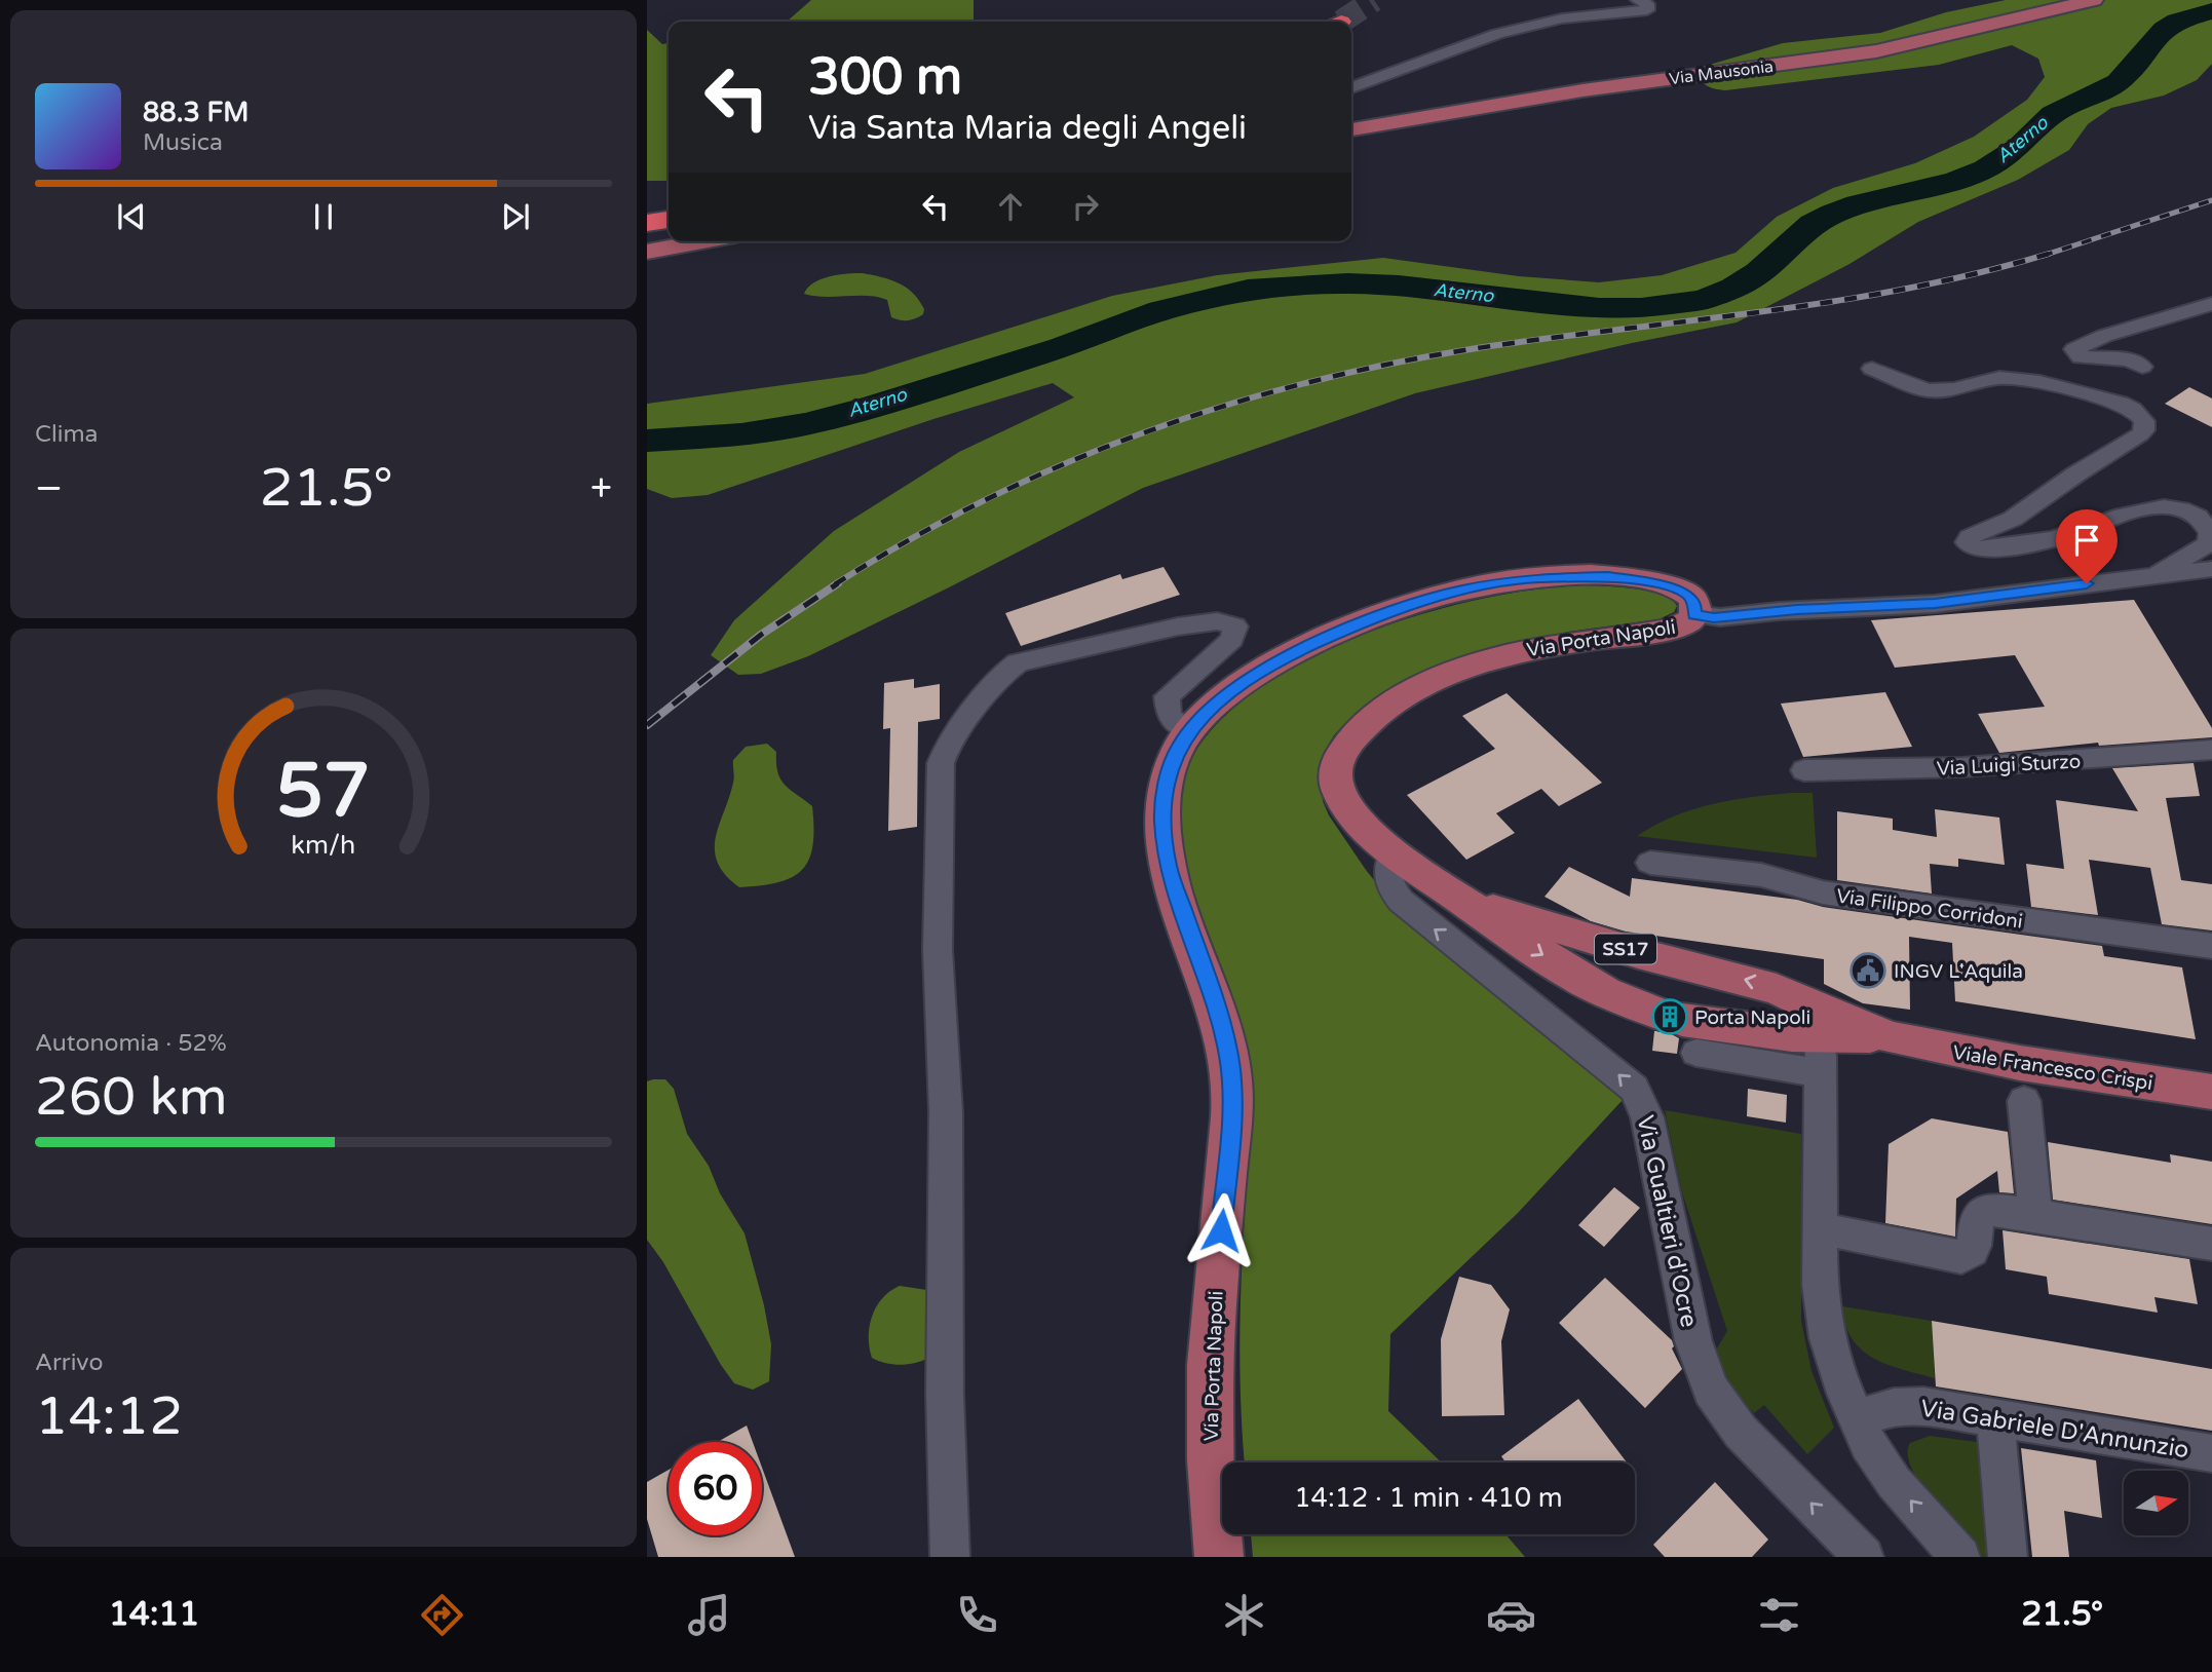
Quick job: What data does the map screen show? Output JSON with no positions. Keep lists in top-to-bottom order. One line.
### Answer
{"streets":{"main road":["Via Mausonia","Via Porta Napoli","SS17","Viale Francesco Crispi"],"street":["Via Luigi Sturzo","Via Filippo Corridoni","Via Gualtieri d'Ocre","Via Gabriele D'Annunzio"]},"crossings":[["Via Porta Napoli","Viale Francesco Crispi"],["Via Porta Napoli","Via Gualtieri d'Ocre"]],"water":["Aterno"],"places":{"public building":["INGV L'Aquila"],"building":["Porta Napoli"]},"north":"right","page":{"turn":["300 m","Via Santa Maria degli Angeli"],"song":["88.3 FM","Musica"],"tile":["Clima",["Autonomia · 52%","260 km"],["Arrivo","14:12"]],"heat":["−","21.5°","+"],"limit":"60","trip":"14:12 · 1 min · 410 m","tabs":["14:11","21.5°"],"gauge":["57","km/h"]}}
